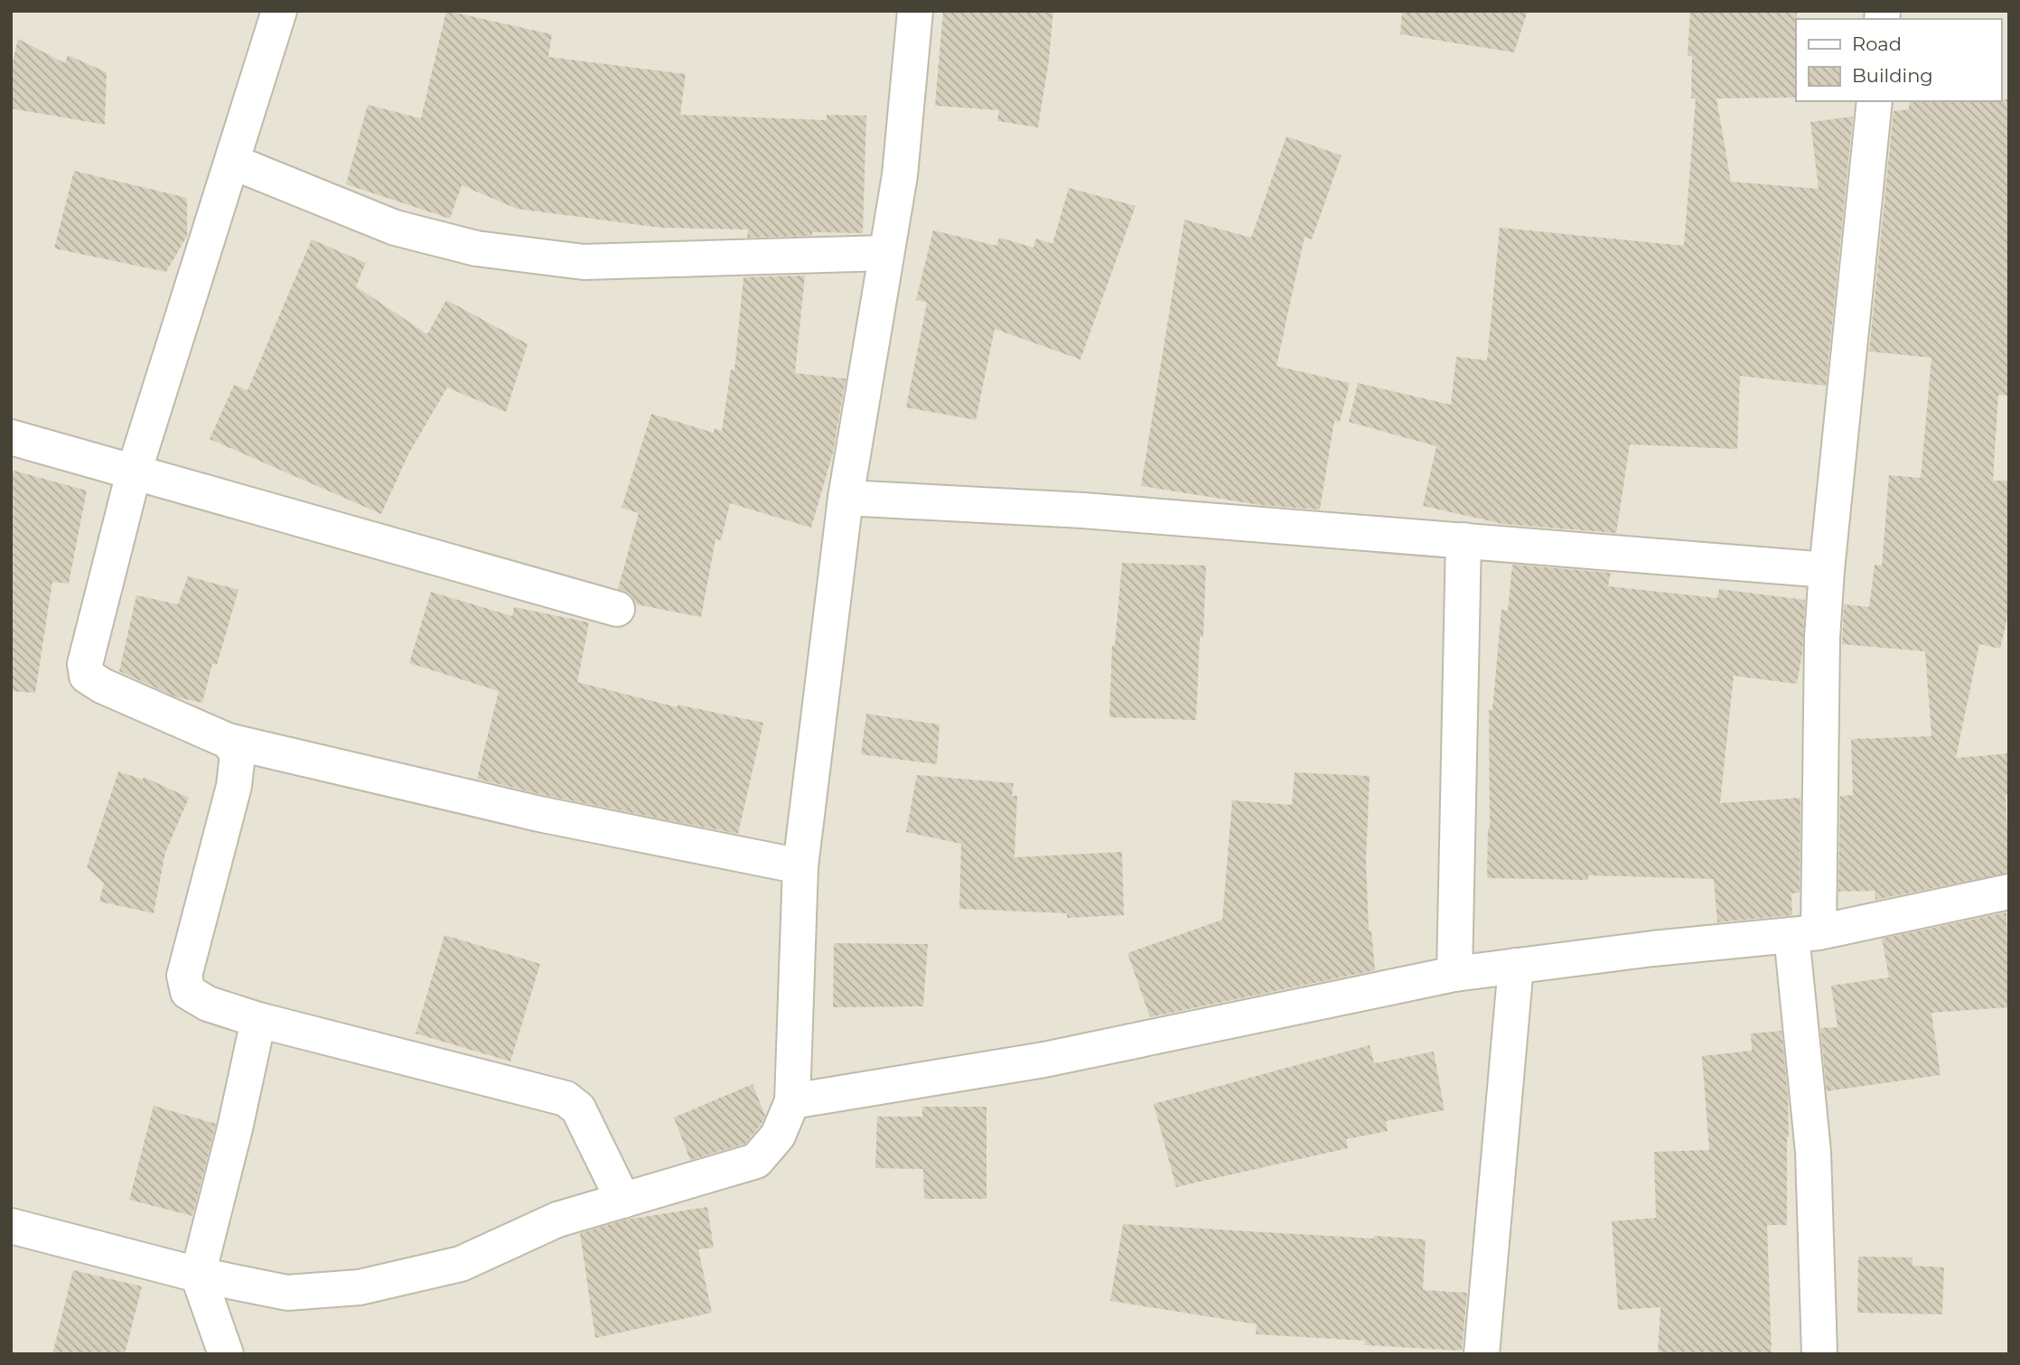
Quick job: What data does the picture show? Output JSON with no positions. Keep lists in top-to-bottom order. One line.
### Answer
{"legend":["Road","Building"]}
